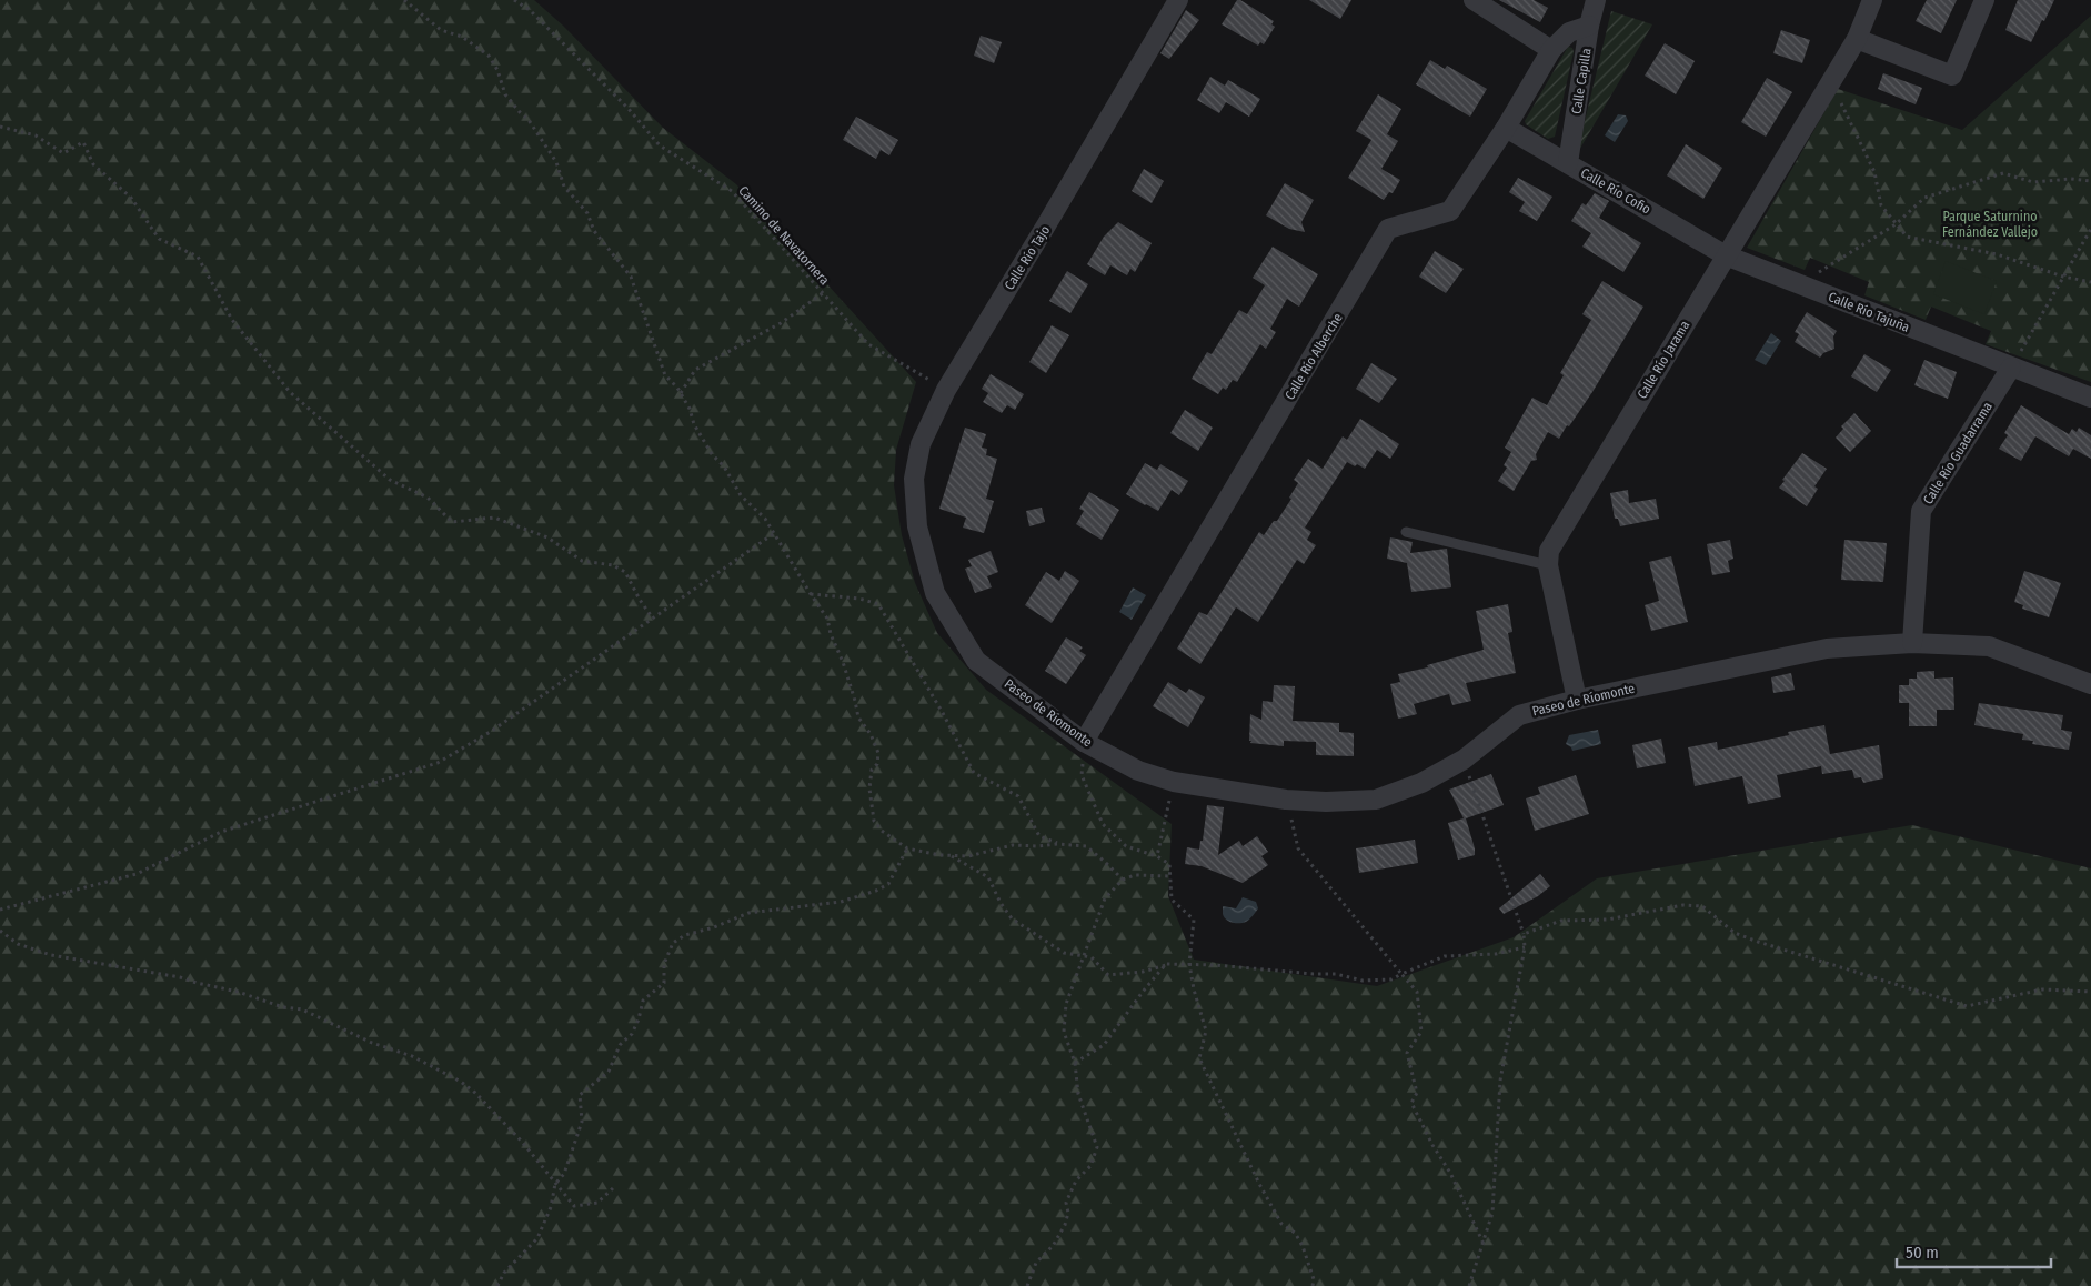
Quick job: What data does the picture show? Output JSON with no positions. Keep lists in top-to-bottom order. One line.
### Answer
{"streets":{"street":["Calle Capilla","Calle Río Cofio","Calle Río Tajo","Calle Río Tajuña","Calle Río Alberche","Calle Río Jarama","Calle Río Guadarrama","Paseo de Ríomonte"],"path":["Camino de Navatornera"]},"crossings":[["Calle Capilla","Calle Río Cofio"],["Calle Capilla","Calle Río Alberche"],["Calle Río Cofio","Calle Río Tajuña"],["Calle Río Cofio","Calle Río Alberche"],["Calle Río Cofio","Calle Río Jarama"],["Camino de Navatornera","Calle Río Tajo"],["Calle Río Tajo","Paseo de Ríomonte"],["Calle Río Tajuña","Calle Río Jarama"],["Calle Río Tajuña","Calle Río Guadarrama"],["Calle Río Alberche","Paseo de Ríomonte"],["Calle Río Guadarrama","Paseo de Ríomonte"]],"parks":["Parque Saturnino Fernández Vallejo"],"scale_bar":"50 m"}
